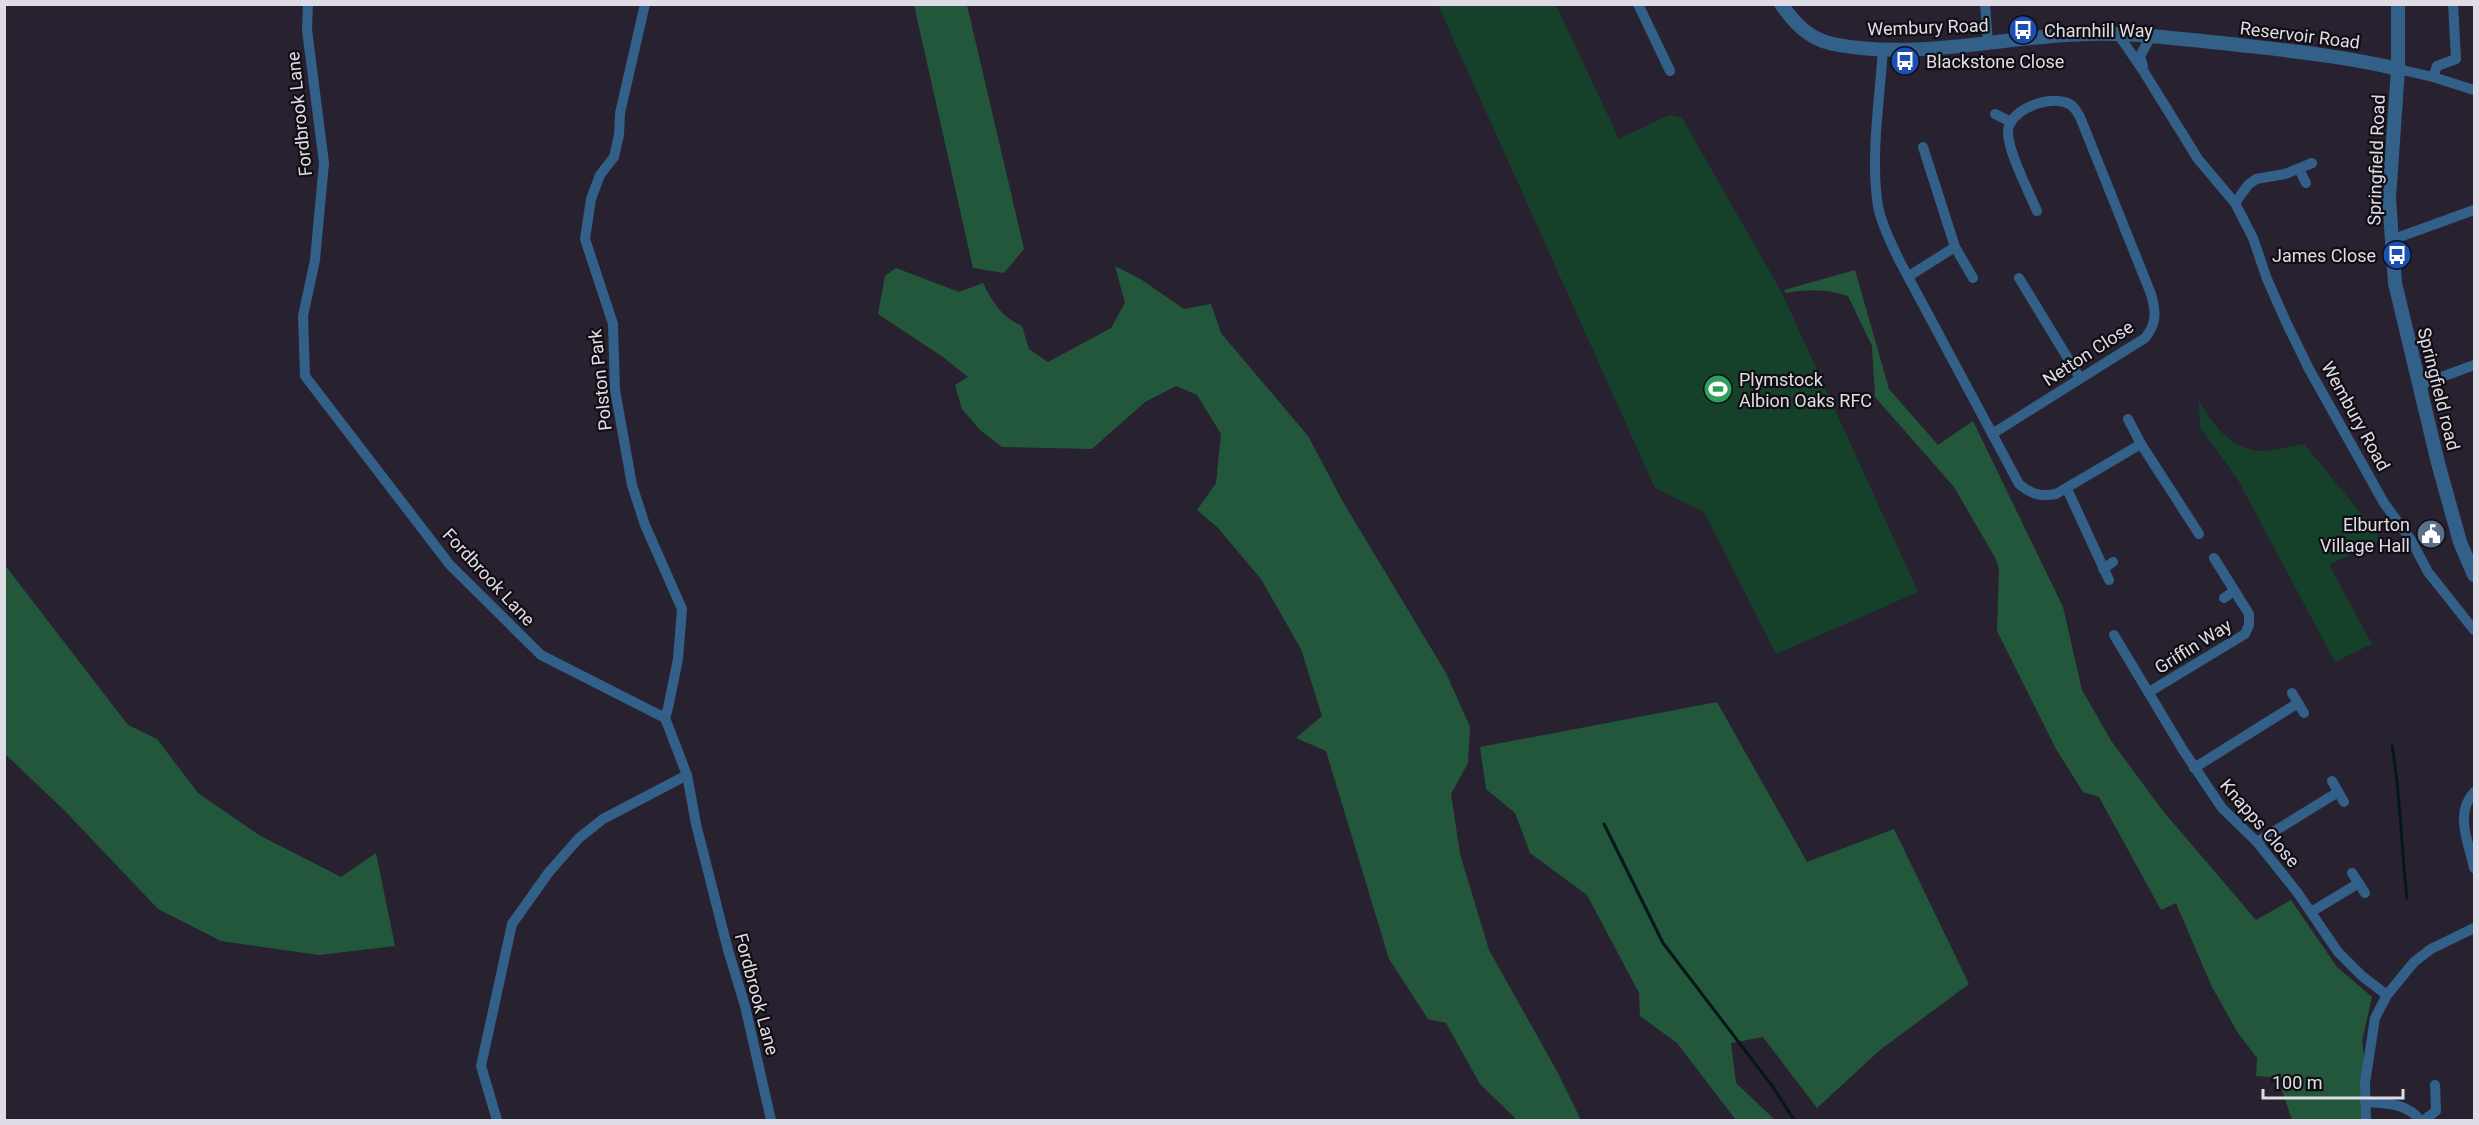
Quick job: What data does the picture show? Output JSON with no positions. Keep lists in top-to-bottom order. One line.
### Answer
{"streets":{"street":["Wembury Road","Reservoir Road","Fordbrook Lane","Springfield Road","Netton Close","Polston Park","Springfield road","Griffin Way","Knapps Close"]},"crossings":[["Wembury Road","Reservoir Road"],["Reservoir Road","Springfield Road"],["Fordbrook Lane","Polston Park"],["Springfield Road","Springfield road"],["Griffin Way","Knapps Close"]],"places":{"bus stop":["Charnhill Way","Blackstone Close","James Close"],"sports":["Plymstock Albion Oaks RFC"],"public building":["Elburton Village Hall"]},"scale_bar":"100 m"}
